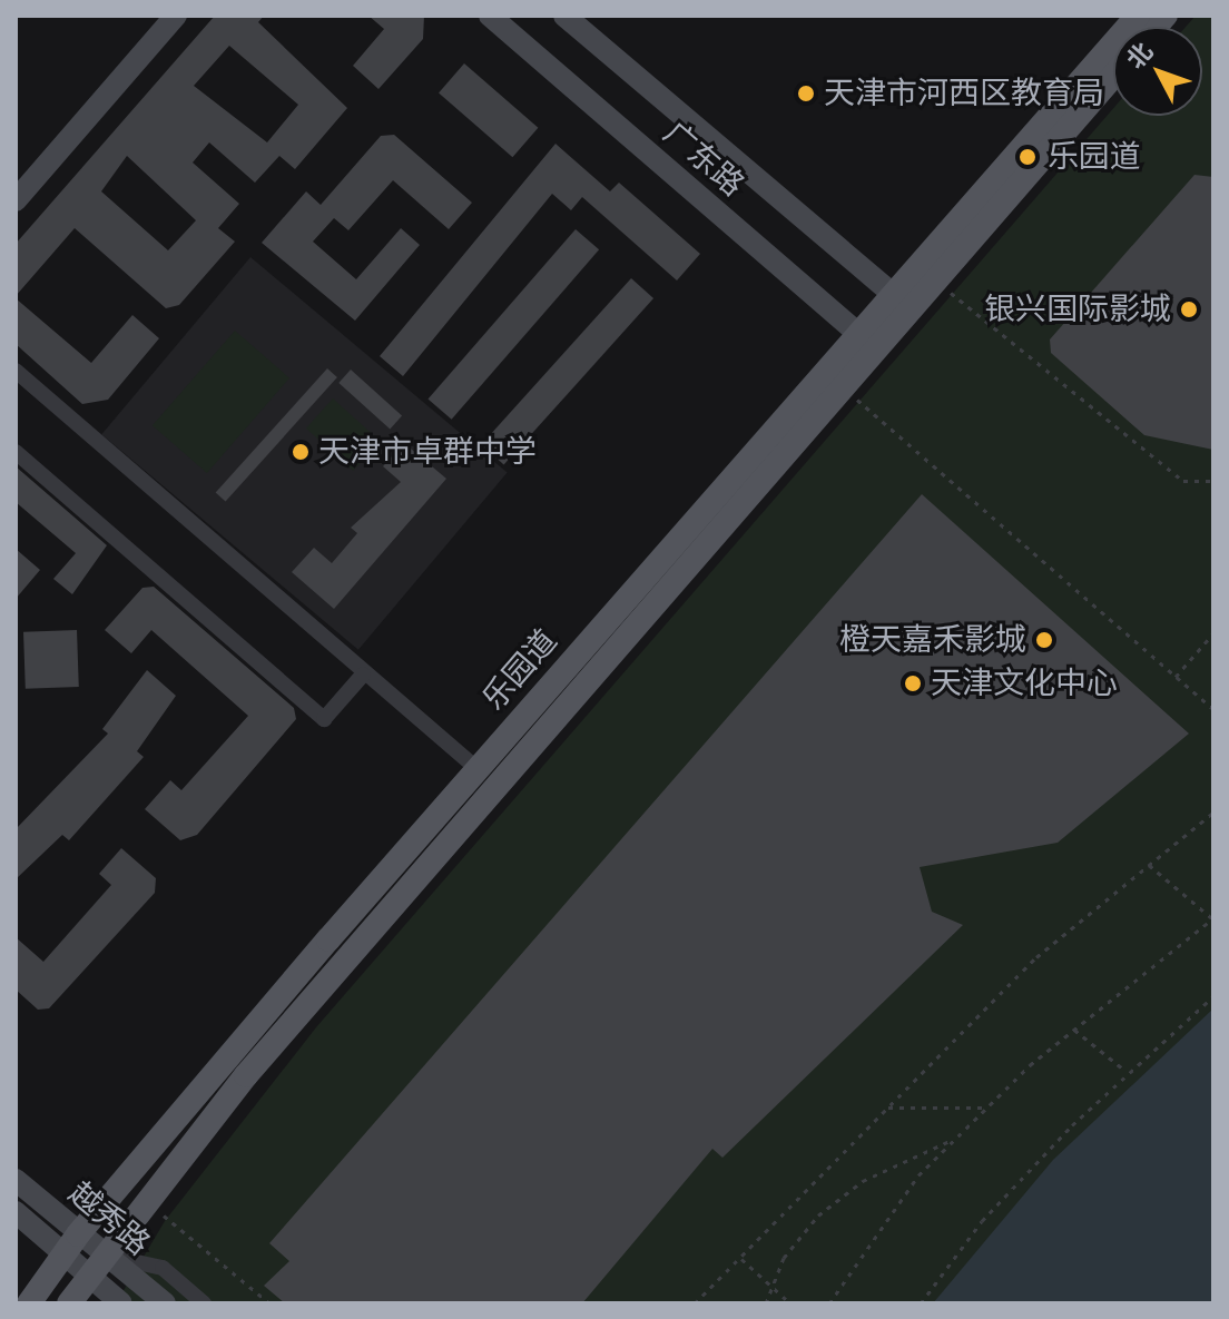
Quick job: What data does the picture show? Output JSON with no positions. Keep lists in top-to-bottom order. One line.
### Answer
{"streets":{"main road":["广东路","乐园道","越秀路"]},"crossings":[["广东路","乐园道"],["乐园道","越秀路"]],"places":["天津市河西区教育局","乐园道","银兴国际影城","天津市卓群中学","橙天嘉禾影城","天津文化中心"],"north":"top left"}
